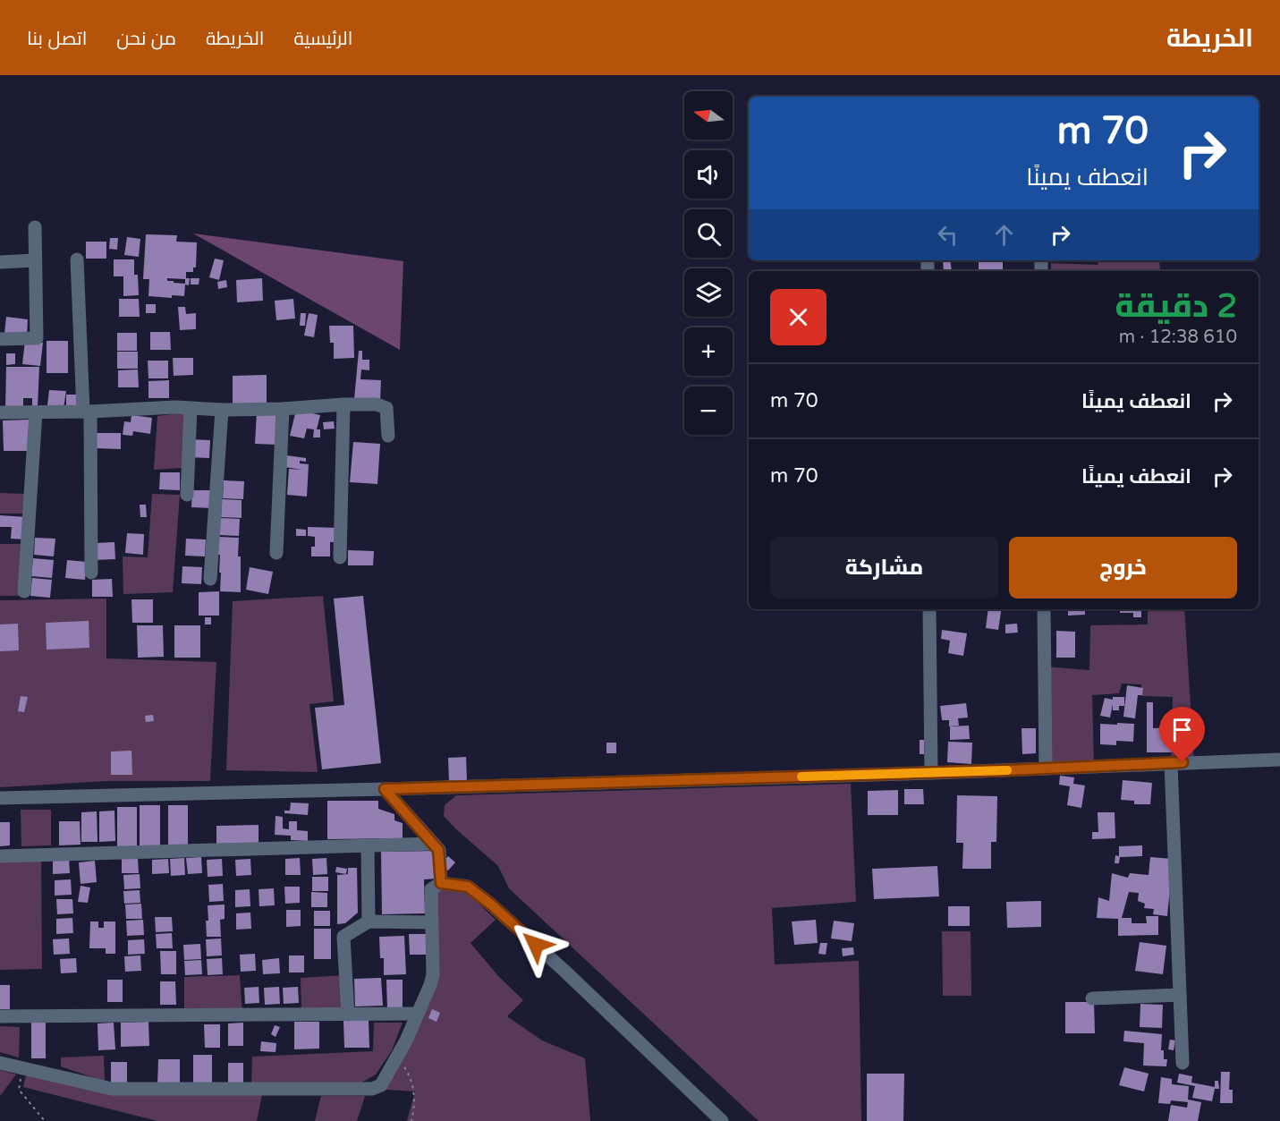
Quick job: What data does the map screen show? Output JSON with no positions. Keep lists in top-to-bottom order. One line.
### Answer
{"north":"left","page":{"header":"الخريطة","nav":["الرئيسية","الخريطة","من نحن","اتصل بنا"],"map_buttons":["+","−"],"turn":["70 m","انعطف يمينًا"],"heading":["2 دقيقة","610 m · 12:38"],"list":[{"name":"انعطف يمينًا","value":"70 m"},{"name":"انعطف يمينًا","value":"70 m"}],"buttons":["خروج","مشاركة"]}}
